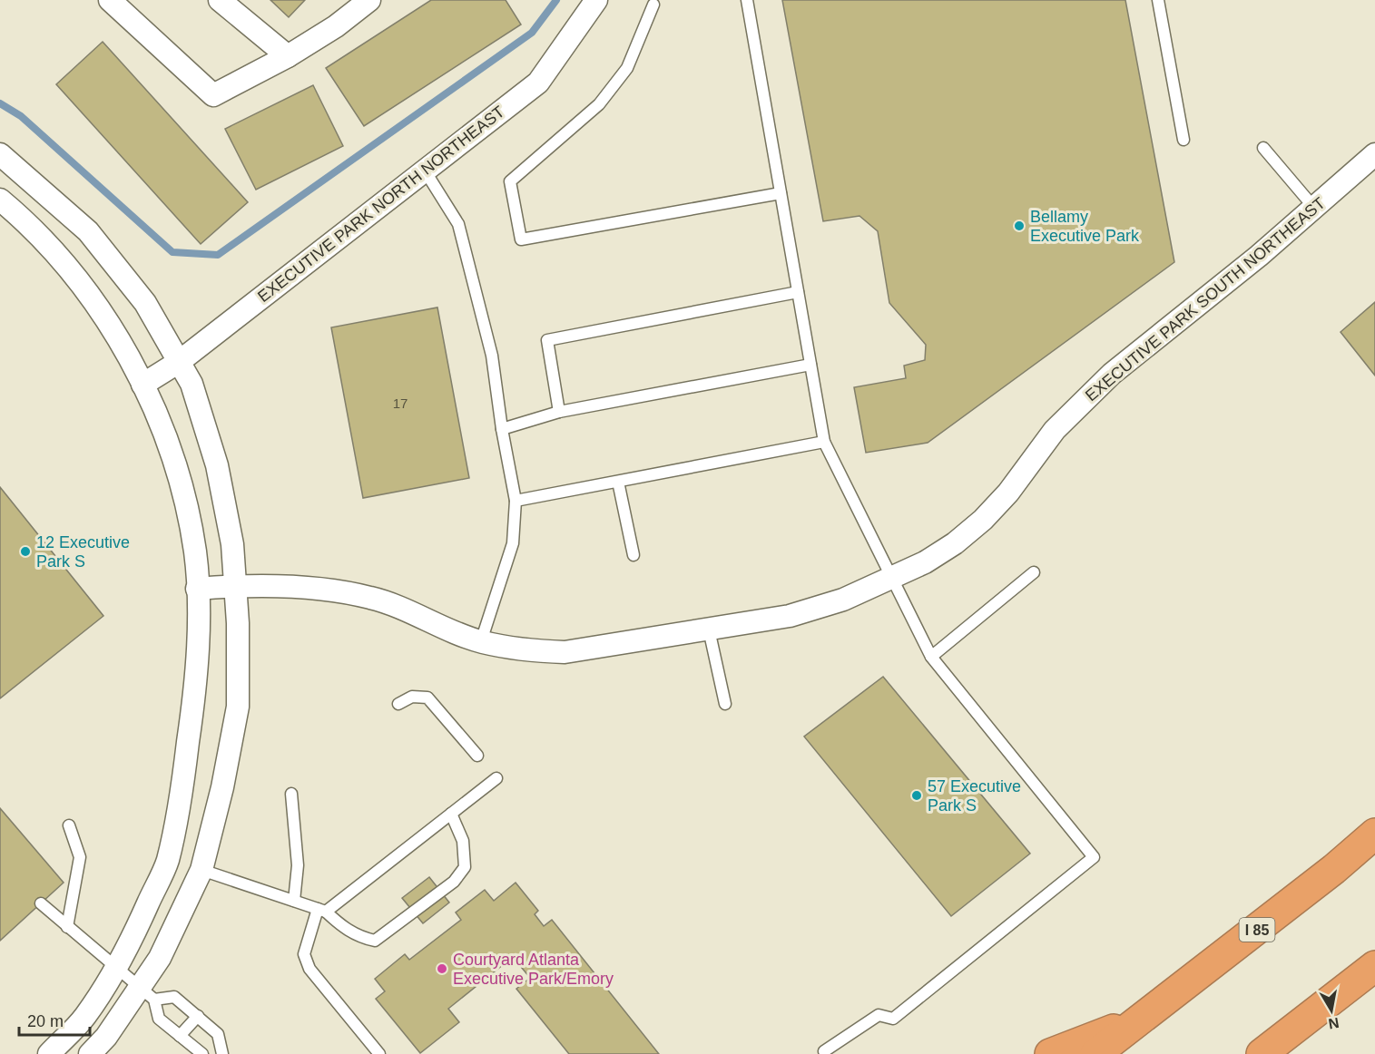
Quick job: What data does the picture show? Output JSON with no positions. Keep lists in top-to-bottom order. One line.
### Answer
{"streets":{"highway":["I 85"],"street":["EXECUTIVE PARK NORTH NORTHEAST","EXECUTIVE PARK SOUTH NORTHEAST"]},"places":["Bellamy Executive Park","12 Executive Park S","57 Executive Park S","Courtyard Atlanta Executive Park/Emory"],"house_numbers":["17"],"scale_bar":"20 m","north":"bottom"}
